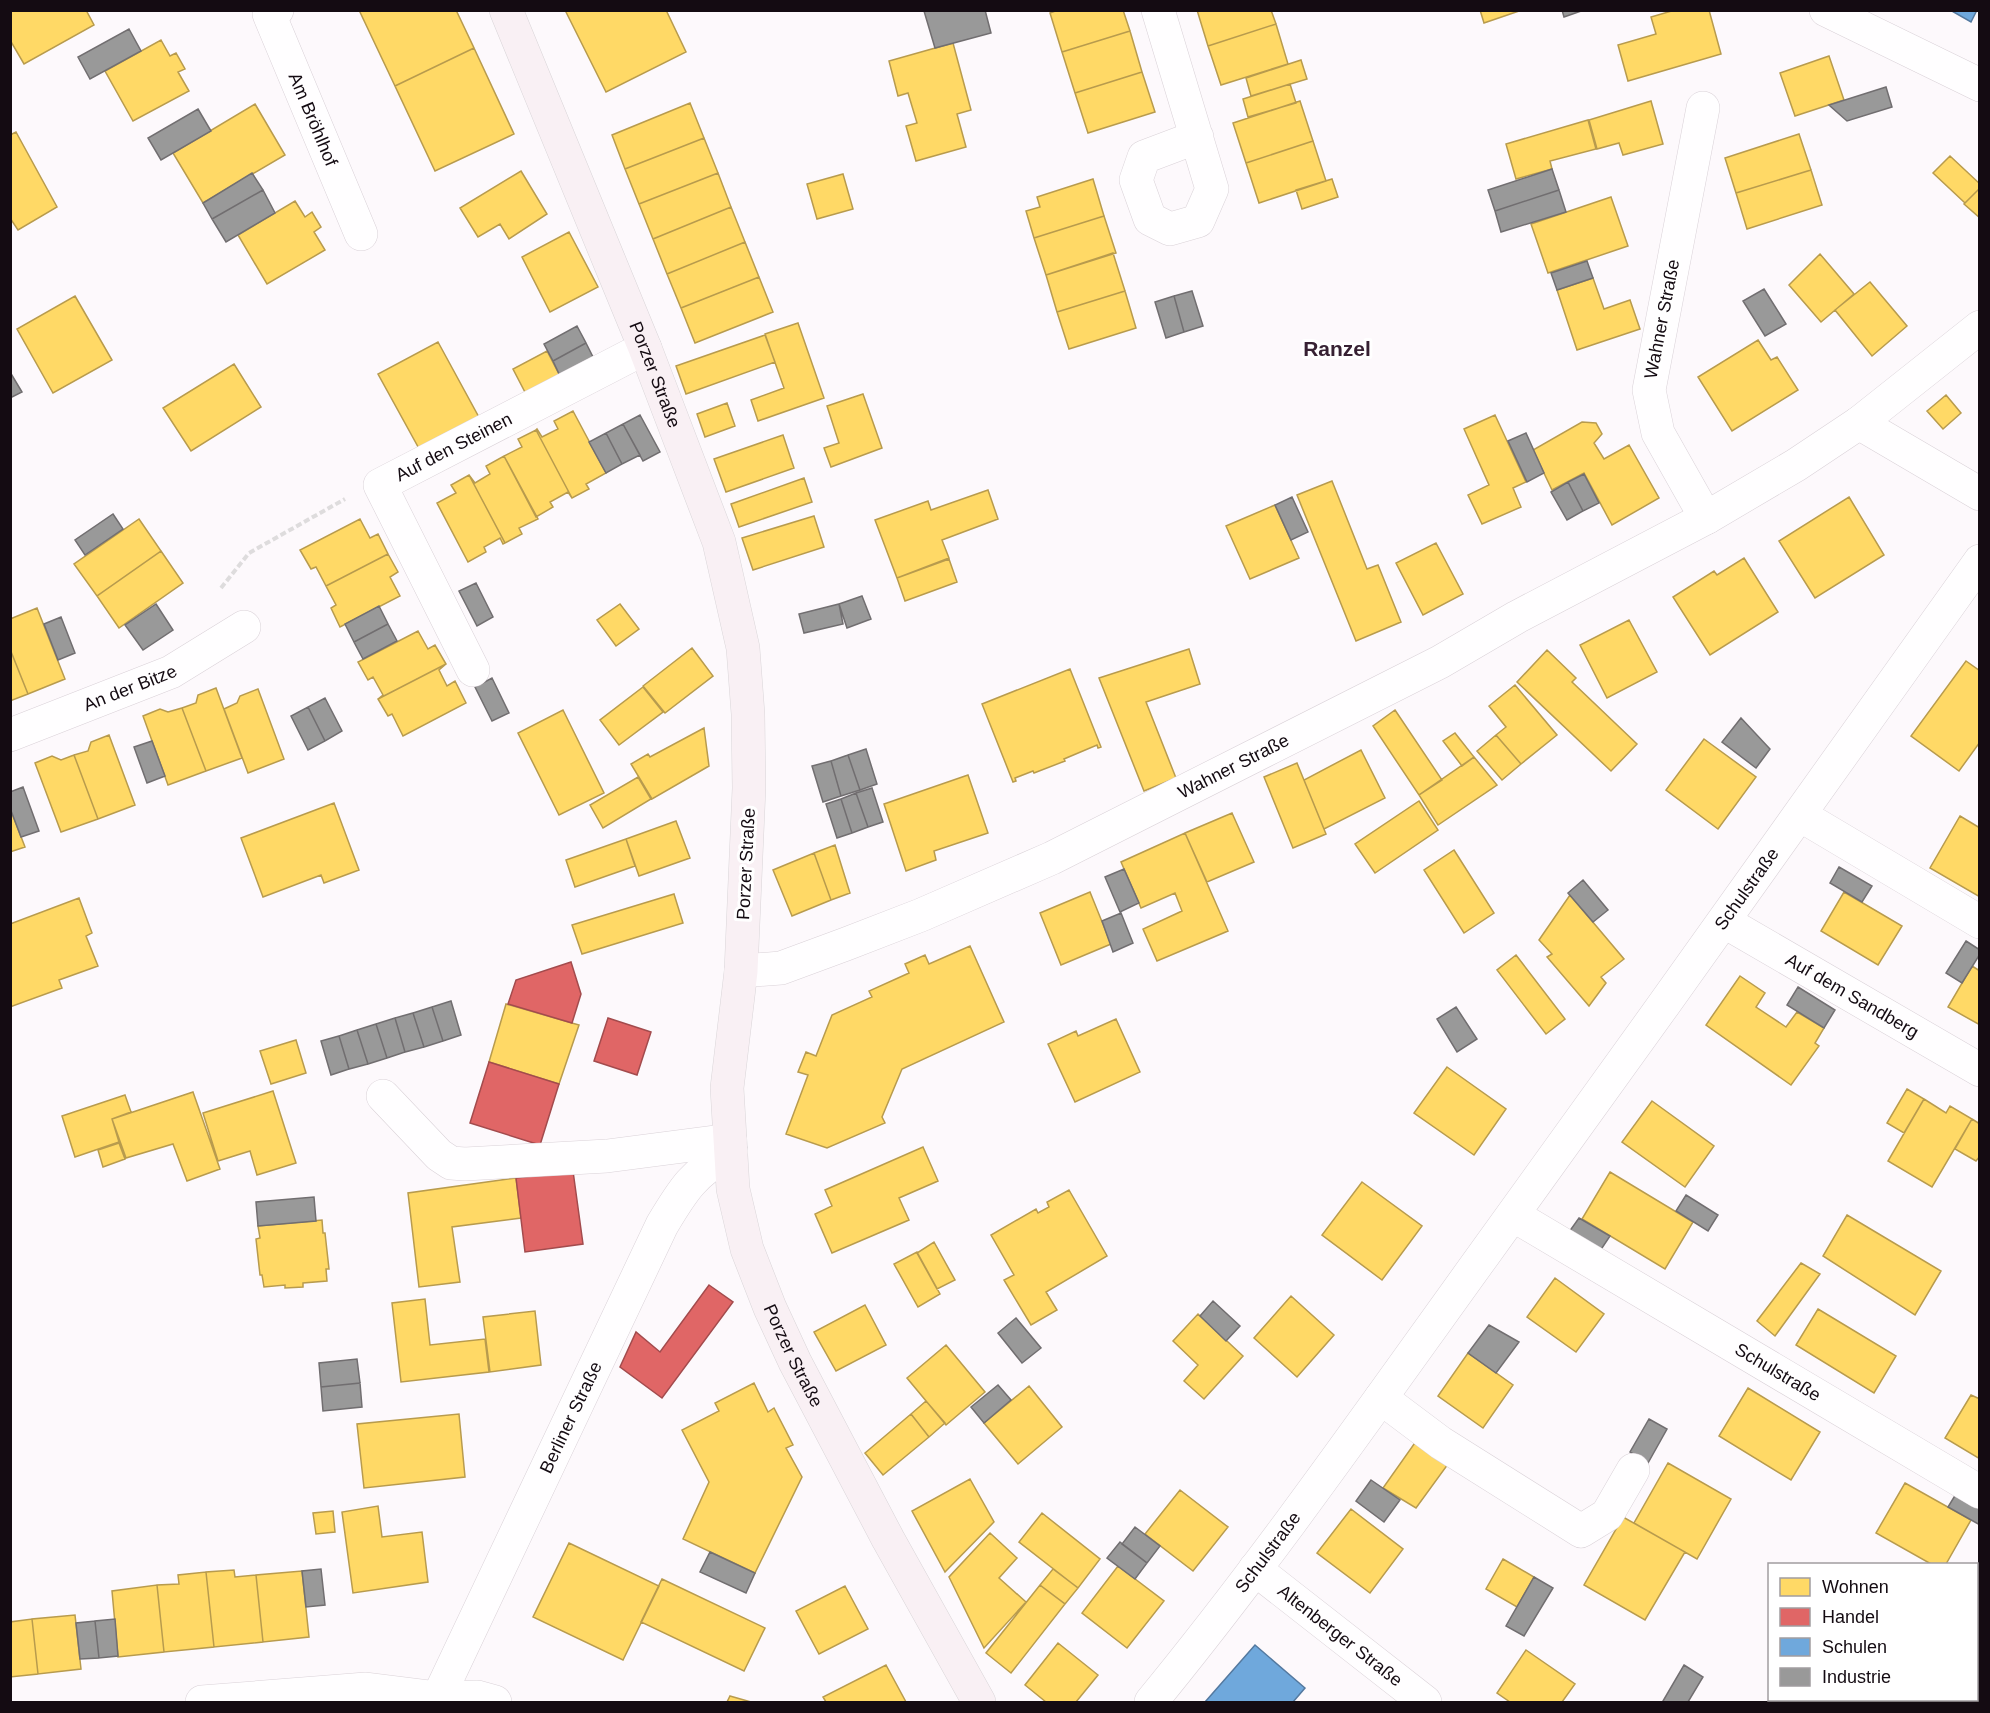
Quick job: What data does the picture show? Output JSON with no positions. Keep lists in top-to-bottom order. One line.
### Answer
{"streets":{"main road":["Porzer Straße"],"street":["Am Bröhlhof","Wahner Straße","Auf den Steinen","An der Bitze","Schulstraße","Auf dem Sandberg","Berliner Straße","Altenberger Straße"]},"crossings":[["Wahner Straße","Porzer Straße"],["Porzer Straße","Auf den Steinen"],["Porzer Straße","Berliner Straße"],["Schulstraße","Auf dem Sandberg"],["Schulstraße","Altenberger Straße"]],"districts":["Ranzel"],"legend":["Wohnen","Handel","Schulen","Industrie"]}
